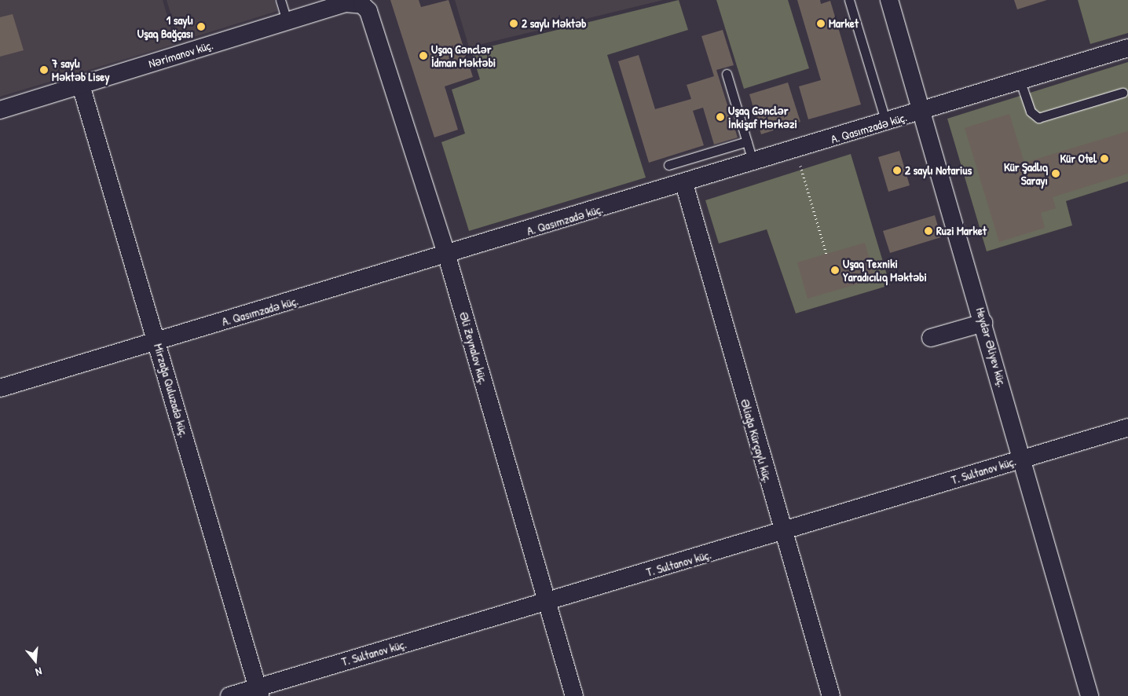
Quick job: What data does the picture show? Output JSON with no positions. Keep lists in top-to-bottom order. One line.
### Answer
{"streets":{"street":["Nərimanov küç.","A. Qasımzadə küç.","Heydər Əliyev küç.","Əli Zeynalov küç.","Mirzağa Quluzadə küç.","Əliağa Kürçaylı küç.","T. Sultanov küç."]},"crossings":[["Nərimanov küç.","Əli Zeynalov küç."],["Nərimanov küç.","Mirzağa Quluzadə küç."],["A. Qasımzadə küç.","Heydər Əliyev küç."],["A. Qasımzadə küç.","Əli Zeynalov küç."],["A. Qasımzadə küç.","Mirzağa Quluzadə küç."],["A. Qasımzadə küç.","Əliağa Kürçaylı küç."],["Heydər Əliyev küç.","T. Sultanov küç."],["Əli Zeynalov küç.","T. Sultanov küç."],["Mirzağa Quluzadə küç.","T. Sultanov küç."],["Əliağa Kürçaylı küç.","T. Sultanov küç."]],"places":["2 saylı Məktəb","Market","1 saylı Uşaq Bağçası","Uşaq Gənclər İdman Məktəbi","7 saylı Məktəb Lisey","Uşaq Gənclər İnkişaf Mərkəzi","Kür Otel","2 saylı Notarius","Kür Şadlıq Sarayı","Ruzi Market","Uşaq Texniki Yaradıcılıq Məktəbi"],"north":"bottom"}
